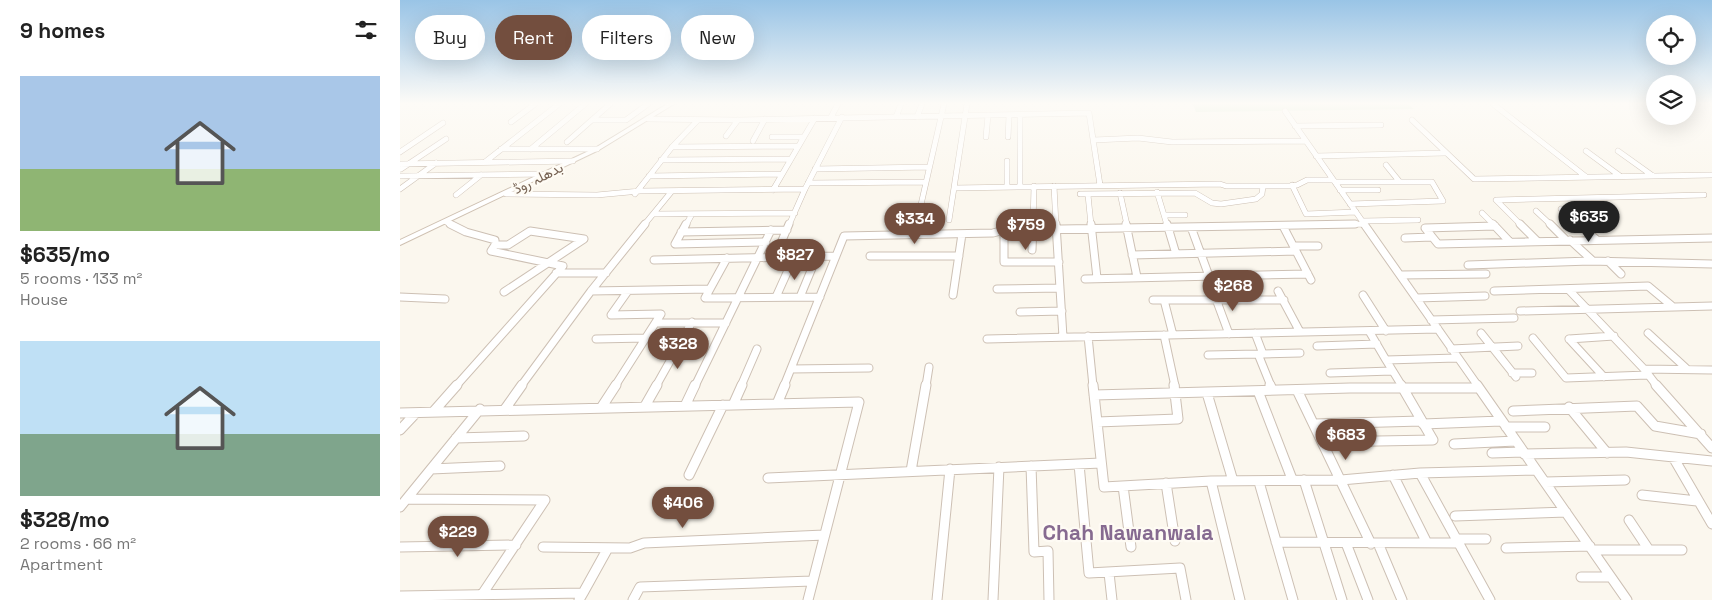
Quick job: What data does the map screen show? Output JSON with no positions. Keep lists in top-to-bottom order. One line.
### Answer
{"streets":{"main road":["بدھلہ روڈ"]},"districts":["Chah Nawanwala"],"page":{"heading":"9 homes","chip":["Buy","Rent","Filters","New"],"list":[{"name":"$635/mo","note":"5 rooms · 133 m² · House"},{"name":"$328/mo","note":"2 rooms · 66 m² · Apartment"}],"price":["$635","$334","$759","$827","$268","$328","$683","$406","$229"]}}
